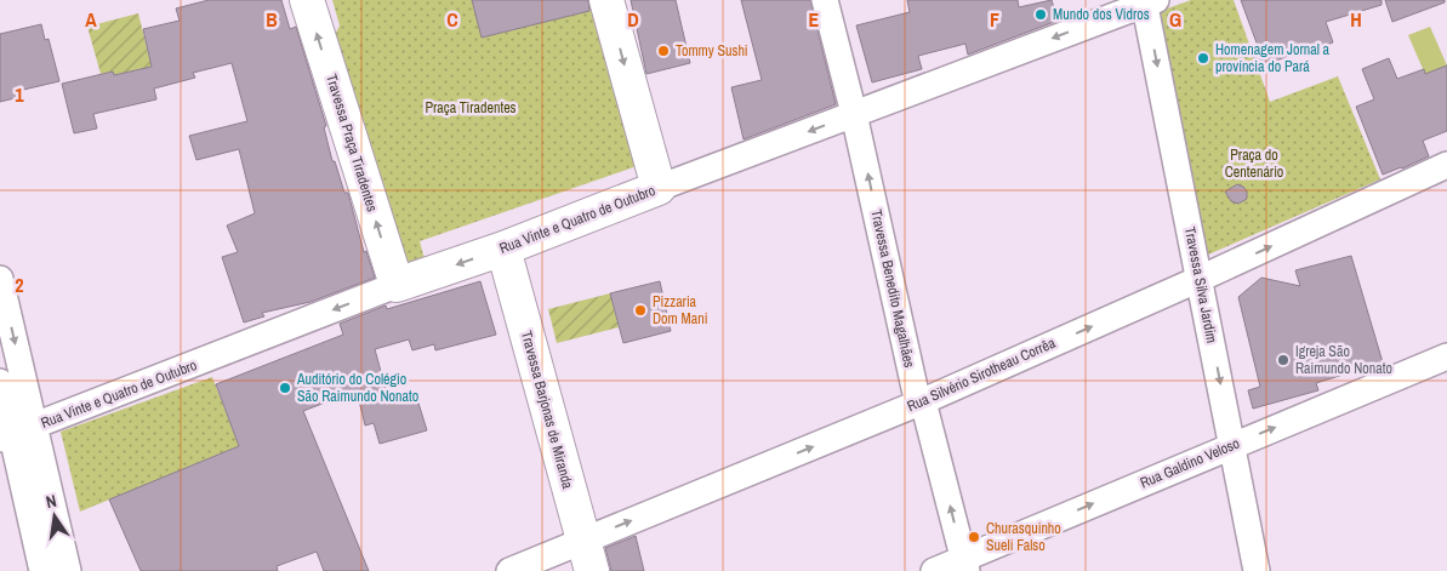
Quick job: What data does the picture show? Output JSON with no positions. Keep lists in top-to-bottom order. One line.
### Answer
{"streets":{"street":["Travessa Praça Tiradentes","Rua Vinte e Quatro de Outubro","Travessa Silva Jardim","Travessa Benedito Magalhães","Rua Silvério Sirotheau Corrêa","Travessa Barjonas de Miranda","Rua Galdino Veloso"]},"crossings":[["Travessa Praça Tiradentes","Rua Vinte e Quatro de Outubro"],["Rua Vinte e Quatro de Outubro","Travessa Silva Jardim"],["Rua Vinte e Quatro de Outubro","Travessa Benedito Magalhães"],["Rua Vinte e Quatro de Outubro","Travessa Barjonas de Miranda"],["Travessa Silva Jardim","Rua Silvério Sirotheau Corrêa"],["Travessa Silva Jardim","Rua Galdino Veloso"],["Travessa Benedito Magalhães","Rua Silvério Sirotheau Corrêa"],["Travessa Benedito Magalhães","Rua Galdino Veloso"],["Rua Silvério Sirotheau Corrêa","Travessa Barjonas de Miranda"]],"one_way":["Rua Vinte e Quatro de Outubro","Travessa Silva Jardim","Travessa Benedito Magalhães","Rua Silvério Sirotheau Corrêa","Rua Galdino Veloso"],"parks":["Praça Tiradentes","Praça do Centenário"],"places":["Mundo dos Vidros","Tommy Sushi","Homenagem Jornal a província do Pará","Pizzaria Dom Mani","Igreja São Raimundo Nonato","Auditório do Colégio São Raimundo Nonato","Churasquinho Sueli Falso"],"north":"top","grid":{"columns":["A","B","C","D","E","F","G","H"],"rows":["1","2"]}}
